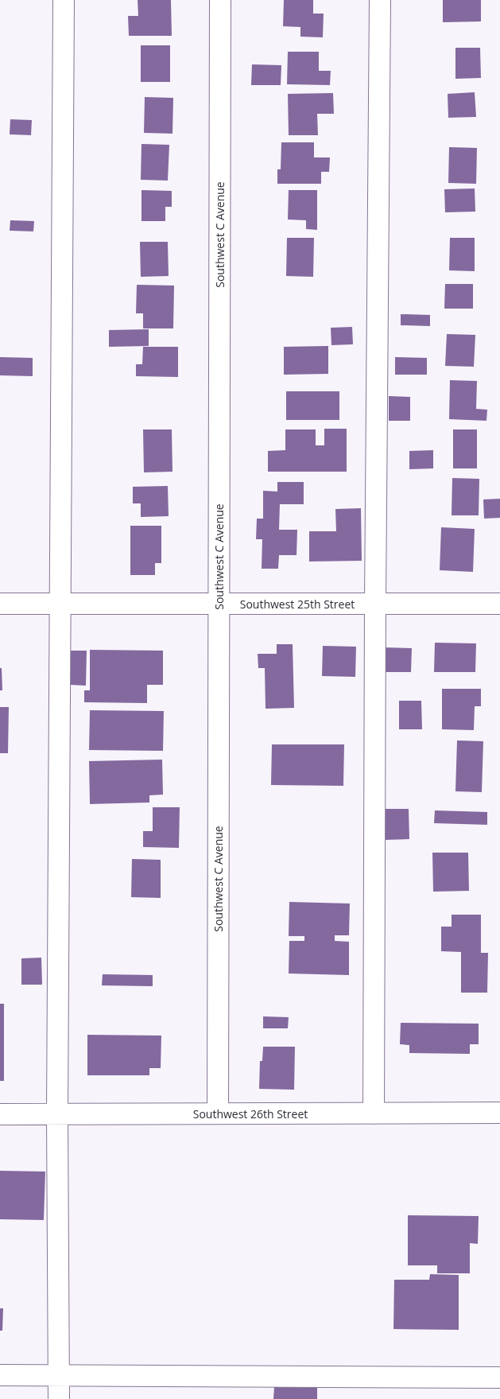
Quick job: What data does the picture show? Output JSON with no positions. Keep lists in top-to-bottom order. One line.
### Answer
{"streets":{"street":["Southwest C Avenue","Southwest 25th Street","Southwest 26th Street"]},"crossings":[["Southwest C Avenue","Southwest 25th Street"],["Southwest C Avenue","Southwest 26th Street"]]}
